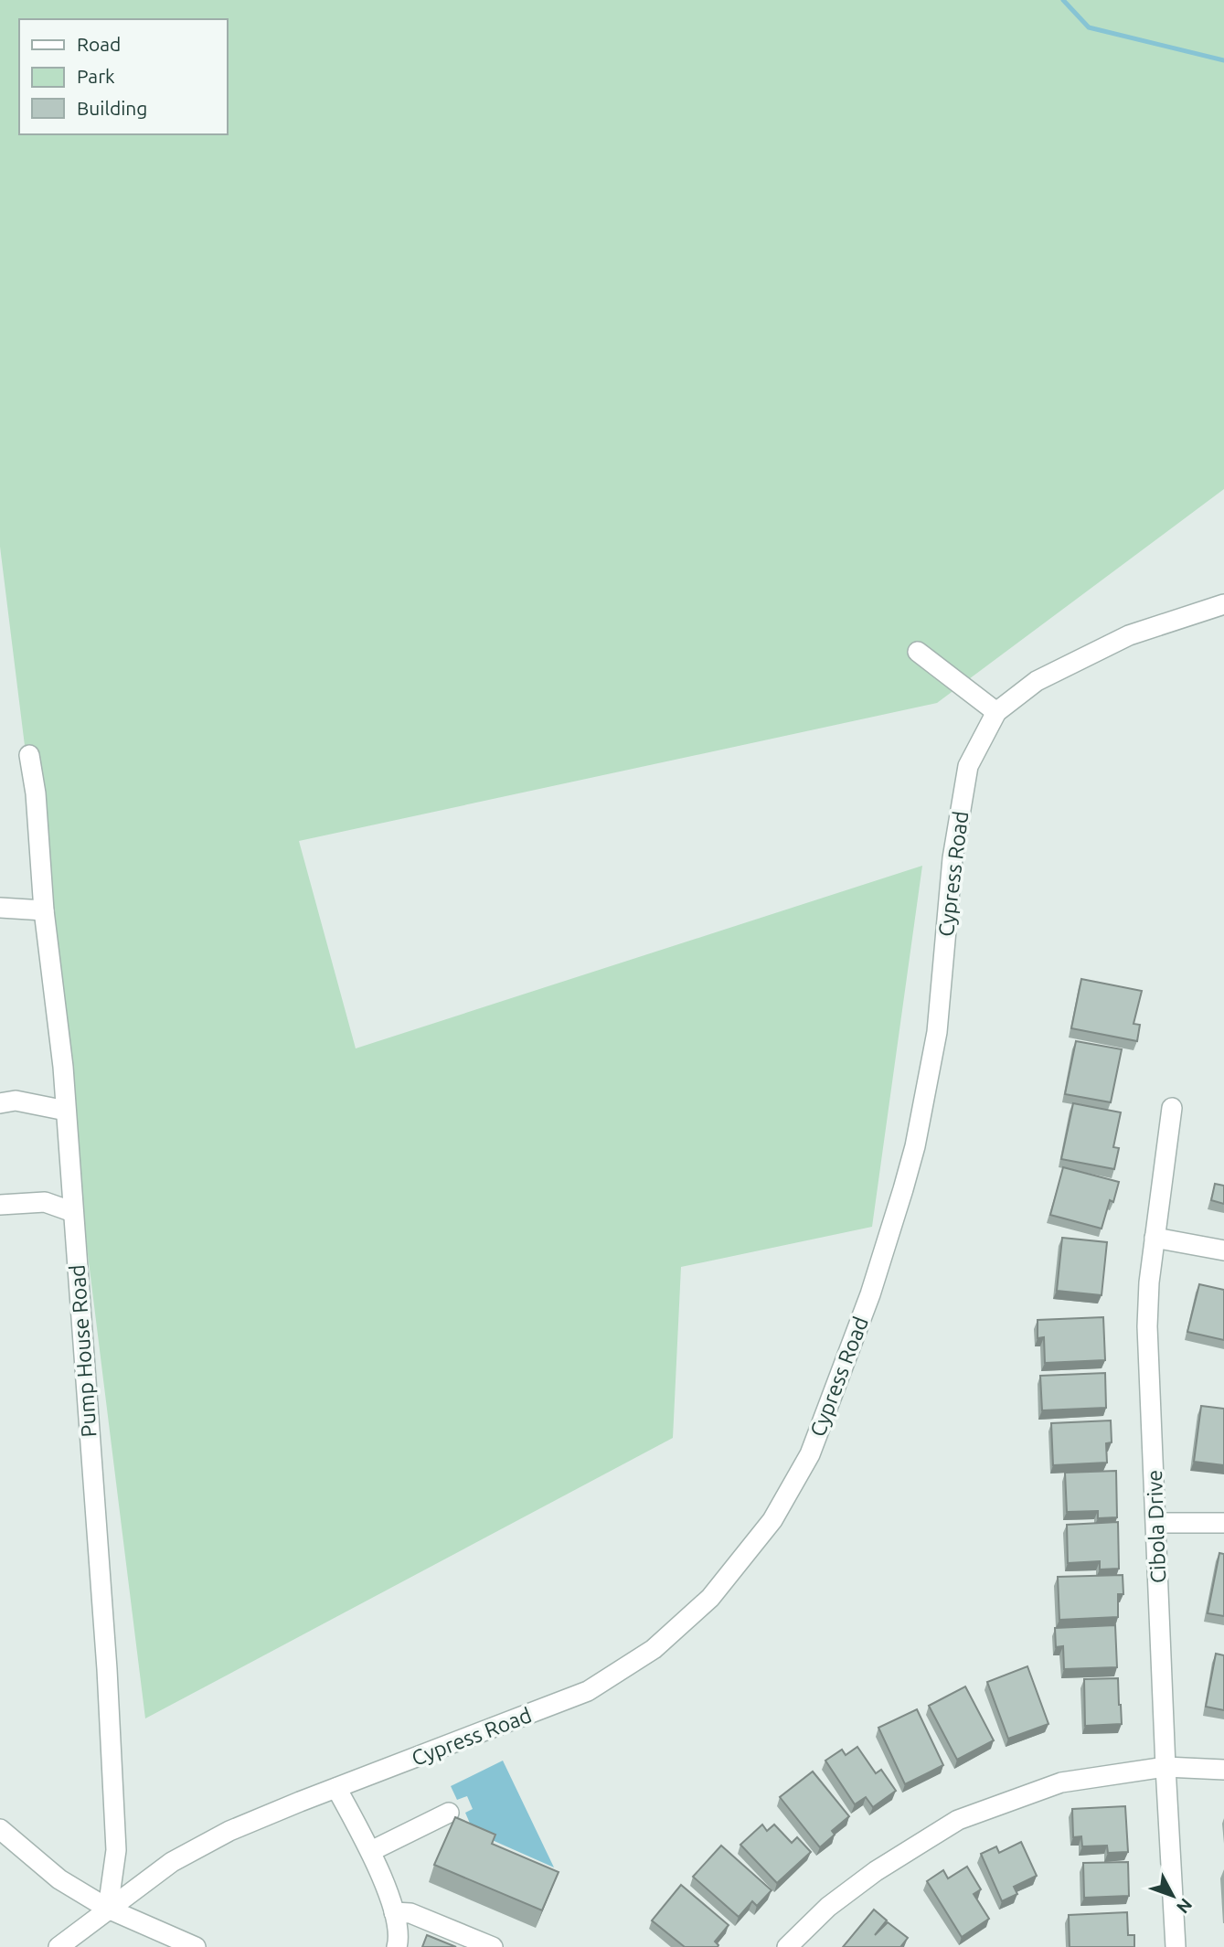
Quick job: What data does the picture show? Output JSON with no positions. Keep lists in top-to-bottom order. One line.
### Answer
{"streets":{"street":["Cypress Road","Pump House Road","Cibola Drive"]},"crossings":[["Cypress Road","Pump House Road"]],"legend":["Road","Park","Building"],"north":"bottom right"}
